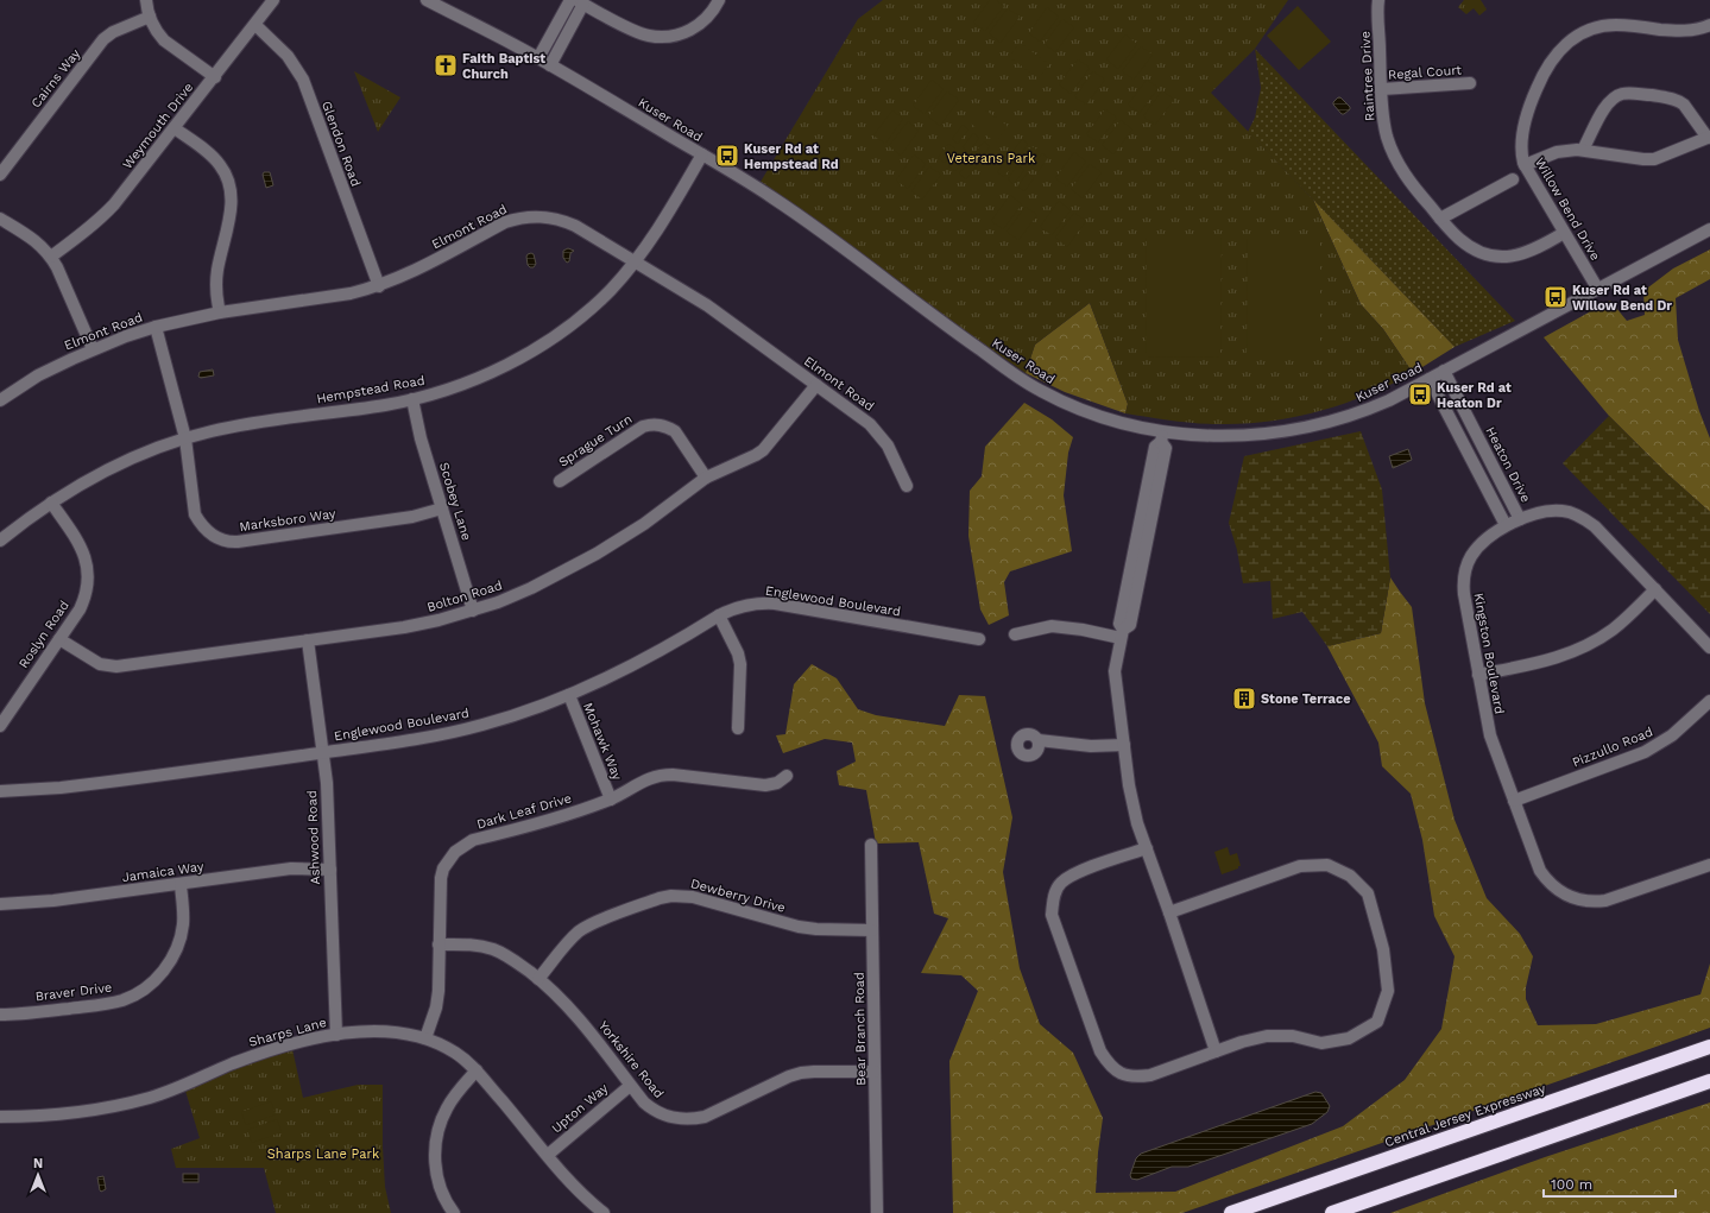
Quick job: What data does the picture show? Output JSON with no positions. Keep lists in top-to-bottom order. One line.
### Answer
{"streets":{"highway":["Central Jersey Expressway"],"street":["Regal Court","Raintree Drive","Cairns Way","Kuser Road","Weymouth Drive","Glendon Road","Willow Bend Drive","Elmont Road","Hempstead Road","Sprague Turn","Heaton Drive","Scobey Lane","Marksboro Way","Bolton Road","Englewood Boulevard","Roslyn Road","Kingston Boulevard","Mohawk Way","Pizzullo Road","Dark Leaf Drive","Ashwood Road","Jamaica Way","Dewberry Drive","Braver Drive","Bear Branch Road","Sharps Lane","Yorkshire Road","Upton Way"]},"crossings":[["Regal Court","Raintree Drive"],["Raintree Drive","Willow Bend Drive"],["Kuser Road","Willow Bend Drive"],["Kuser Road","Hempstead Road"],["Kuser Road","Heaton Drive"],["Weymouth Drive","Glendon Road"],["Glendon Road","Elmont Road"],["Elmont Road","Hempstead Road"],["Elmont Road","Marksboro Way"],["Elmont Road","Bolton Road"],["Hempstead Road","Scobey Lane"],["Hempstead Road","Marksboro Way"],["Hempstead Road","Roslyn Road"],["Sprague Turn","Bolton Road"],["Heaton Drive","Kingston Boulevard"],["Scobey Lane","Marksboro Way"],["Scobey Lane","Bolton Road"],["Bolton Road","Roslyn Road"],["Bolton Road","Ashwood Road"],["Englewood Boulevard","Mohawk Way"],["Englewood Boulevard","Ashwood Road"],["Kingston Boulevard","Pizzullo Road"],["Mohawk Way","Dark Leaf Drive"],["Dark Leaf Drive","Sharps Lane"],["Dark Leaf Drive","Yorkshire Road"],["Ashwood Road","Jamaica Way"],["Ashwood Road","Sharps Lane"],["Jamaica Way","Braver Drive"],["Dewberry Drive","Bear Branch Road"],["Dewberry Drive","Yorkshire Road"],["Bear Branch Road","Yorkshire Road"],["Sharps Lane","Upton Way"],["Yorkshire Road","Upton Way"]],"parks":["Veterans Park","Sharps Lane Park"],"places":{"church":["Faith Baptist Church"],"bus stop":["Kuser Rd at Hempstead Rd","Kuser Rd at Willow Bend Dr","Kuser Rd at Heaton Dr"],"building":["Stone Terrace"]},"scale_bar":"100 m","north":"top"}
